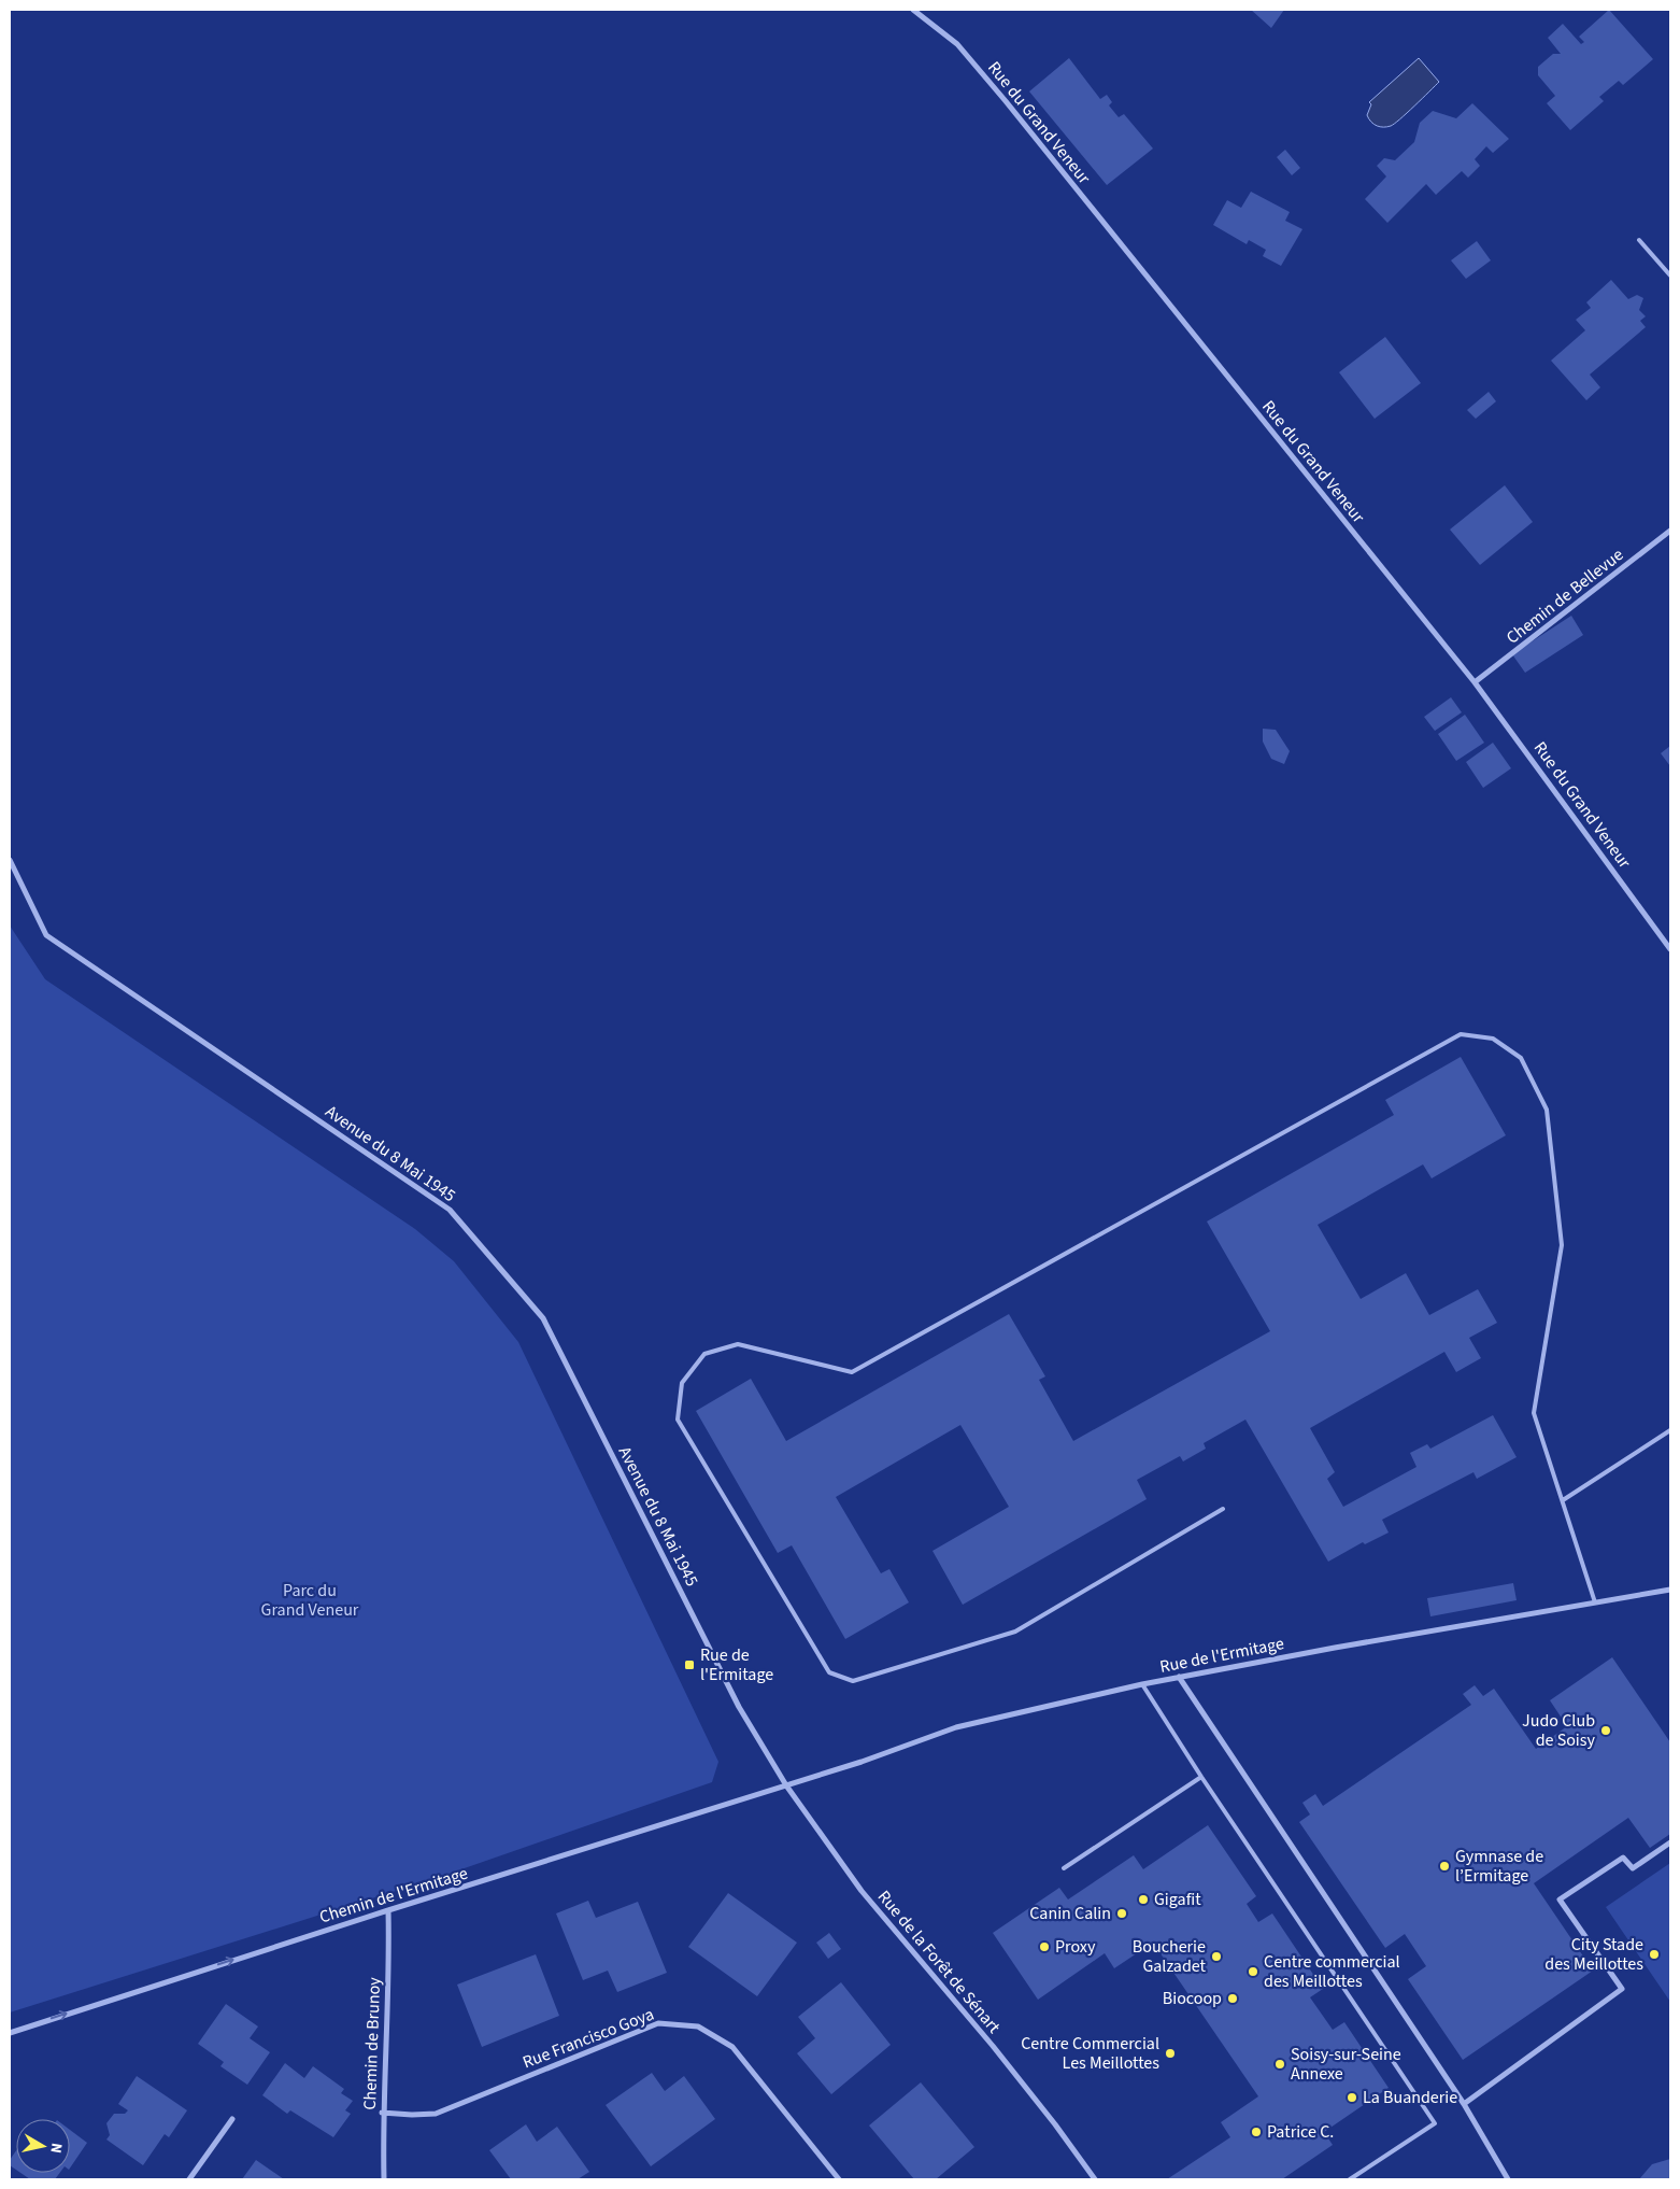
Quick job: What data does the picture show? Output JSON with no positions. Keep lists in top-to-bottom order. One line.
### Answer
{"streets":{"street":["Rue du Grand Veneur","Chemin de Bellevue","Avenue du 8 Mai 1945","Rue de l'Ermitage","Chemin de l'Ermitage","Rue de la Forêt de Sénart","Rue Francisco Goya","Chemin de Brunoy"]},"crossings":[["Rue du Grand Veneur","Chemin de Bellevue"],["Avenue du 8 Mai 1945","Rue de l'Ermitage"],["Avenue du 8 Mai 1945","Chemin de l'Ermitage"],["Avenue du 8 Mai 1945","Rue de la Forêt de Sénart"],["Rue de l'Ermitage","Chemin de l'Ermitage"],["Rue de l'Ermitage","Rue de la Forêt de Sénart"],["Chemin de l'Ermitage","Rue de la Forêt de Sénart"],["Chemin de l'Ermitage","Chemin de Brunoy"],["Rue Francisco Goya","Chemin de Brunoy"]],"one_way":["Chemin de l'Ermitage"],"parks":["Parc du Grand Veneur"],"places":{"transit":["Rue de l'Ermitage"],"other":["Judo Club de Soisy","Gymnase de l’Ermitage","Gigafit","Canin Calin","Proxy","City Stade des Meillottes","Boucherie Galzadet","Centre commercial des Meillottes","Biocoop","Centre Commercial Les Meillottes","Soisy-sur-Seine Annexe","La Buanderie","Patrice C."]},"north":"right"}
